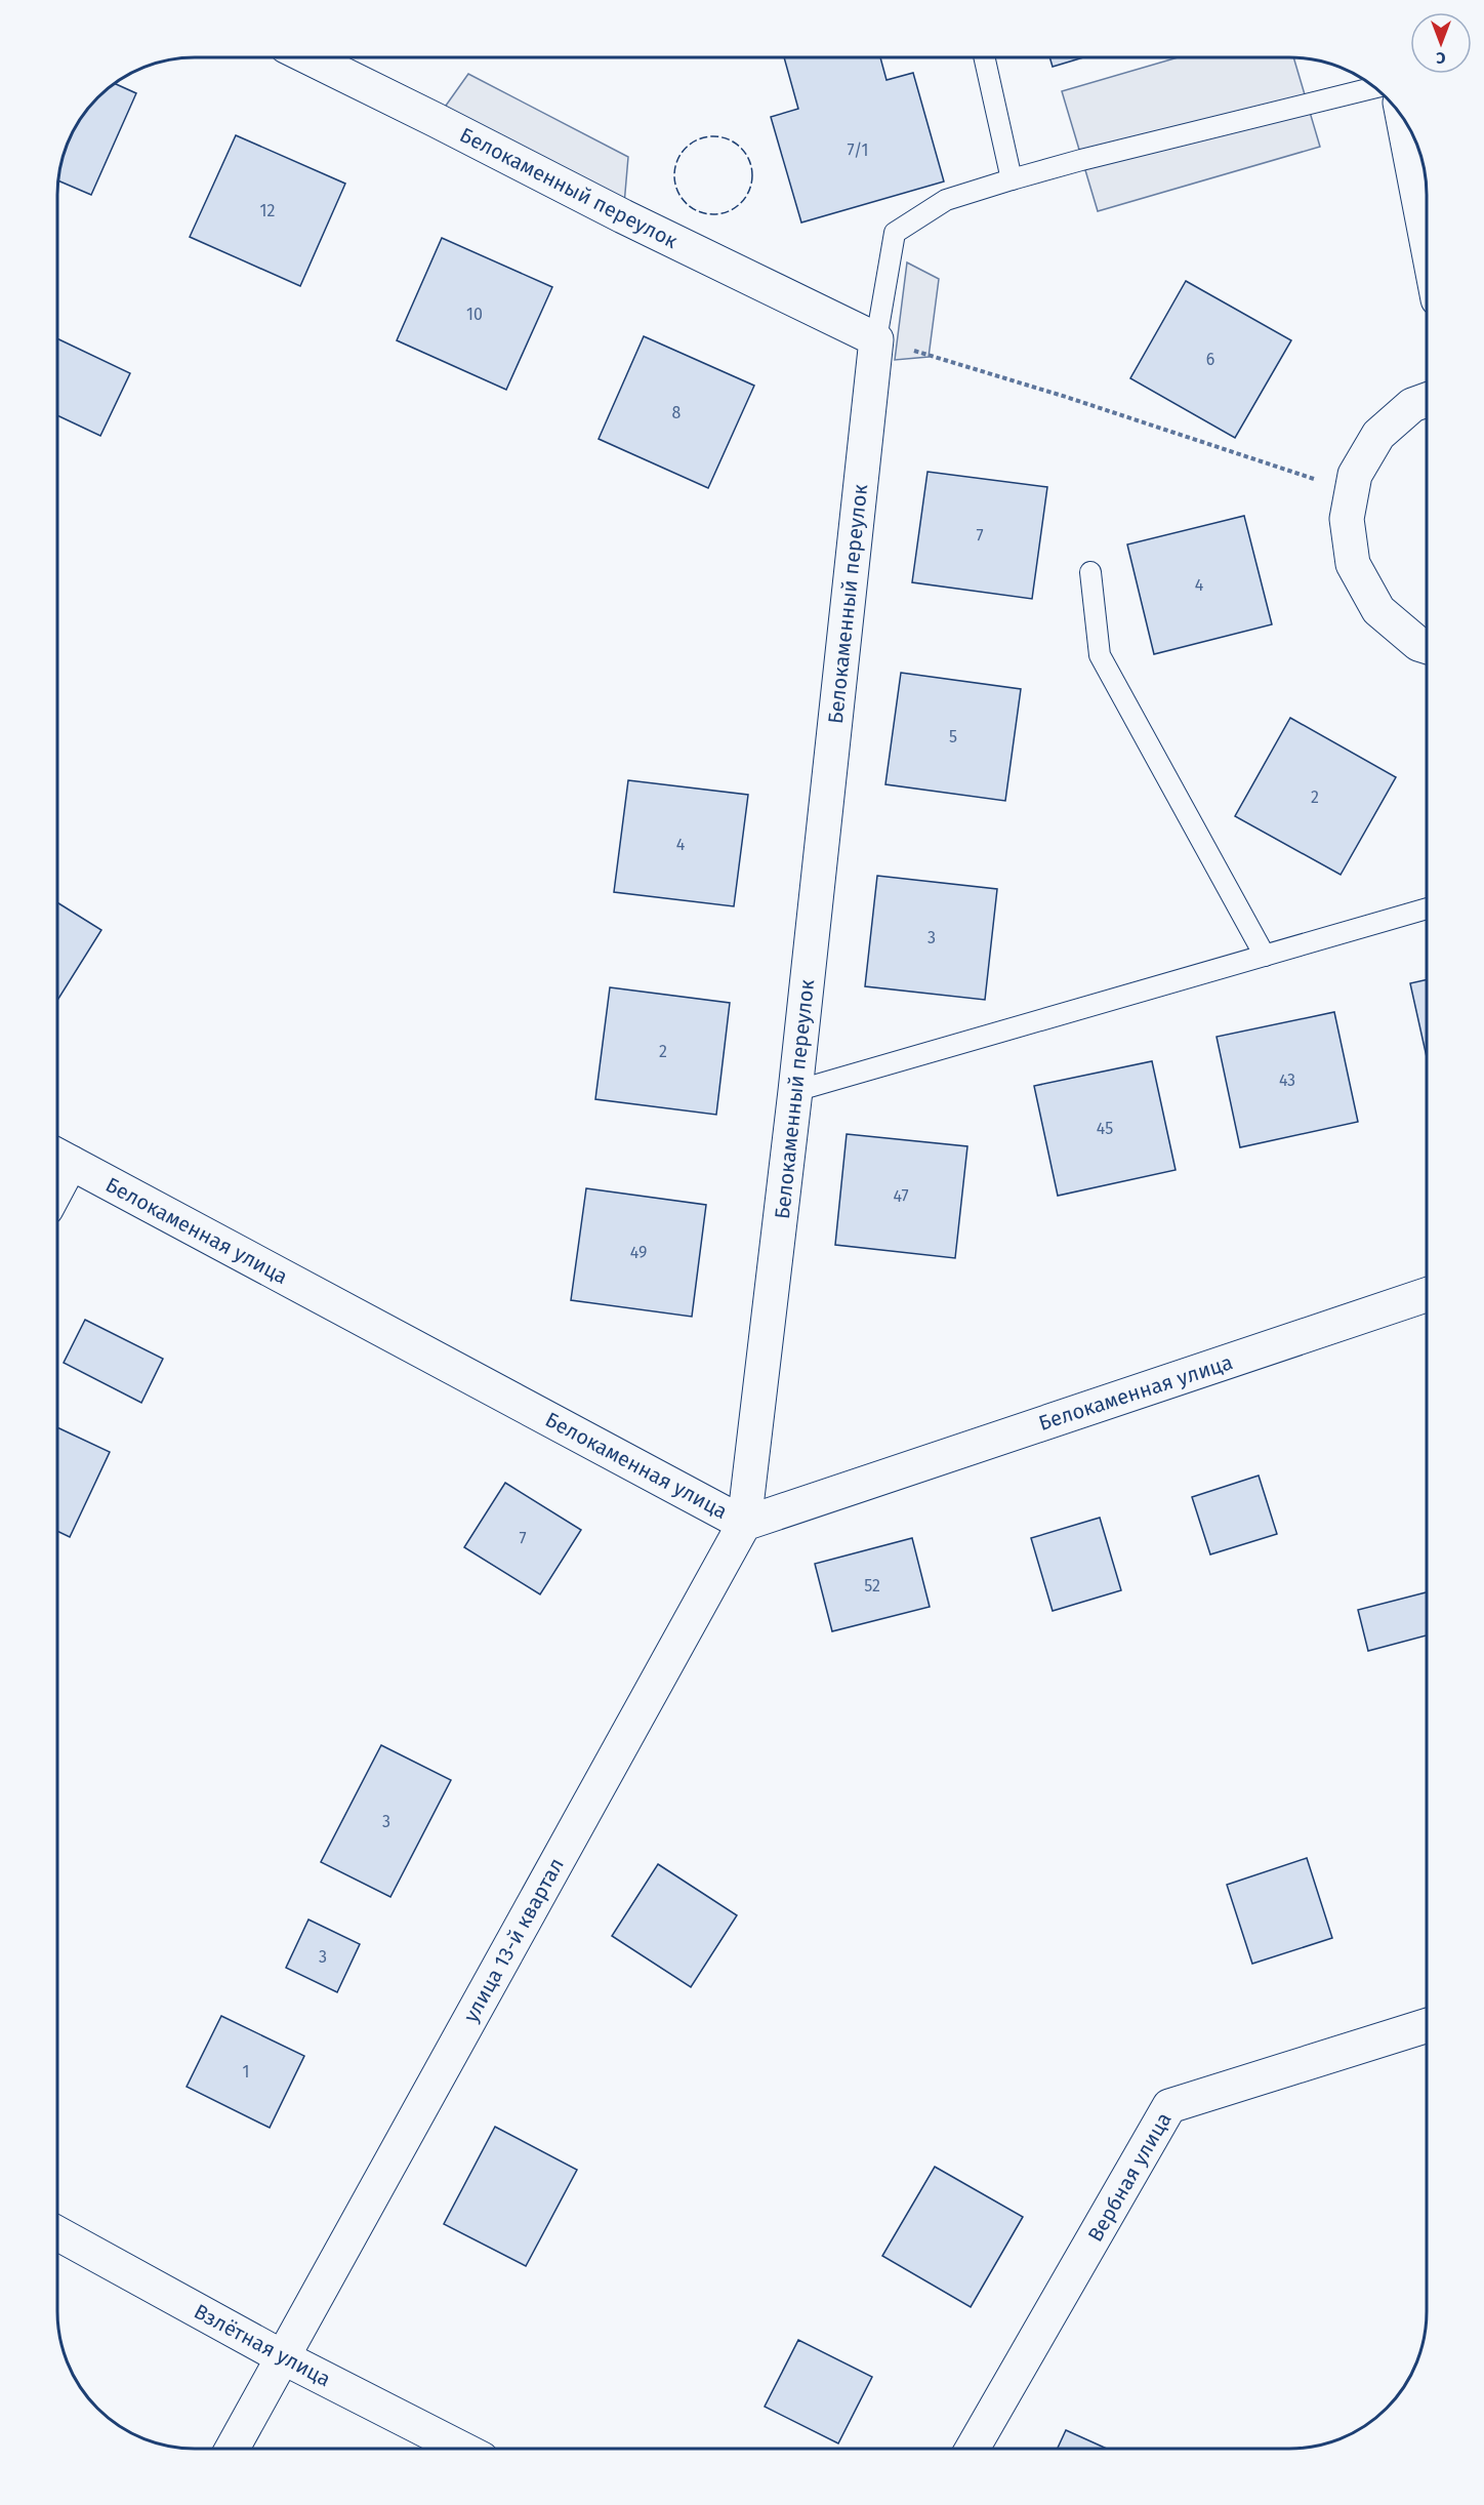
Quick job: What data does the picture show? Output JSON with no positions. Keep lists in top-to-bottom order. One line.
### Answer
{"streets":{"street":["Белокаменный переулок","Белокаменная улица","улица 13-й квартал","Вербная улица","Взлётная улица"]},"crossings":[["Белокаменный переулок","Белокаменная улица"],["Белокаменный переулок","улица 13-й квартал"],["Белокаменная улица","улица 13-й квартал"],["улица 13-й квартал","Взлётная улица"]],"house_numbers":["7/1","12","10","6","8","7","4","5","2","4","3","2","43","45","47","49","7","52","3","3","1"],"north":"bottom"}
